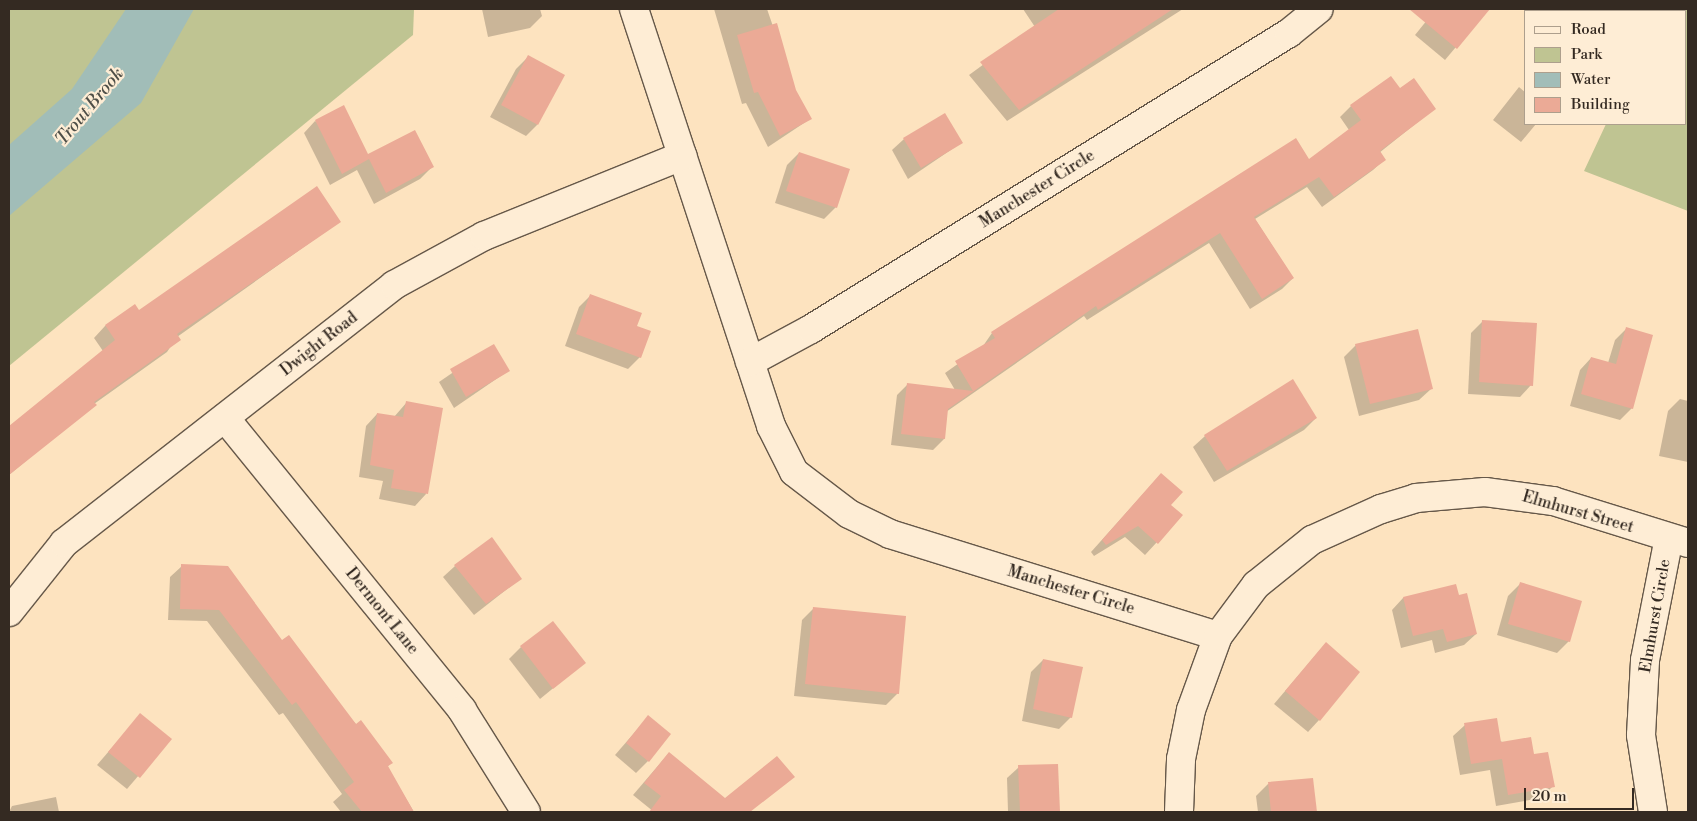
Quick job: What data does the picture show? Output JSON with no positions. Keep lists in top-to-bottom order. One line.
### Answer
{"streets":{"street":["Manchester Circle","Dwight Road","Elmhurst Street","Dermont Lane","Elmhurst Circle"]},"crossings":[["Manchester Circle","Dwight Road"],["Manchester Circle","Elmhurst Street"],["Dwight Road","Dermont Lane"],["Elmhurst Street","Elmhurst Circle"]],"water":["Trout Brook"],"legend":["Road","Park","Water","Building"],"scale_bar":"20 m"}
